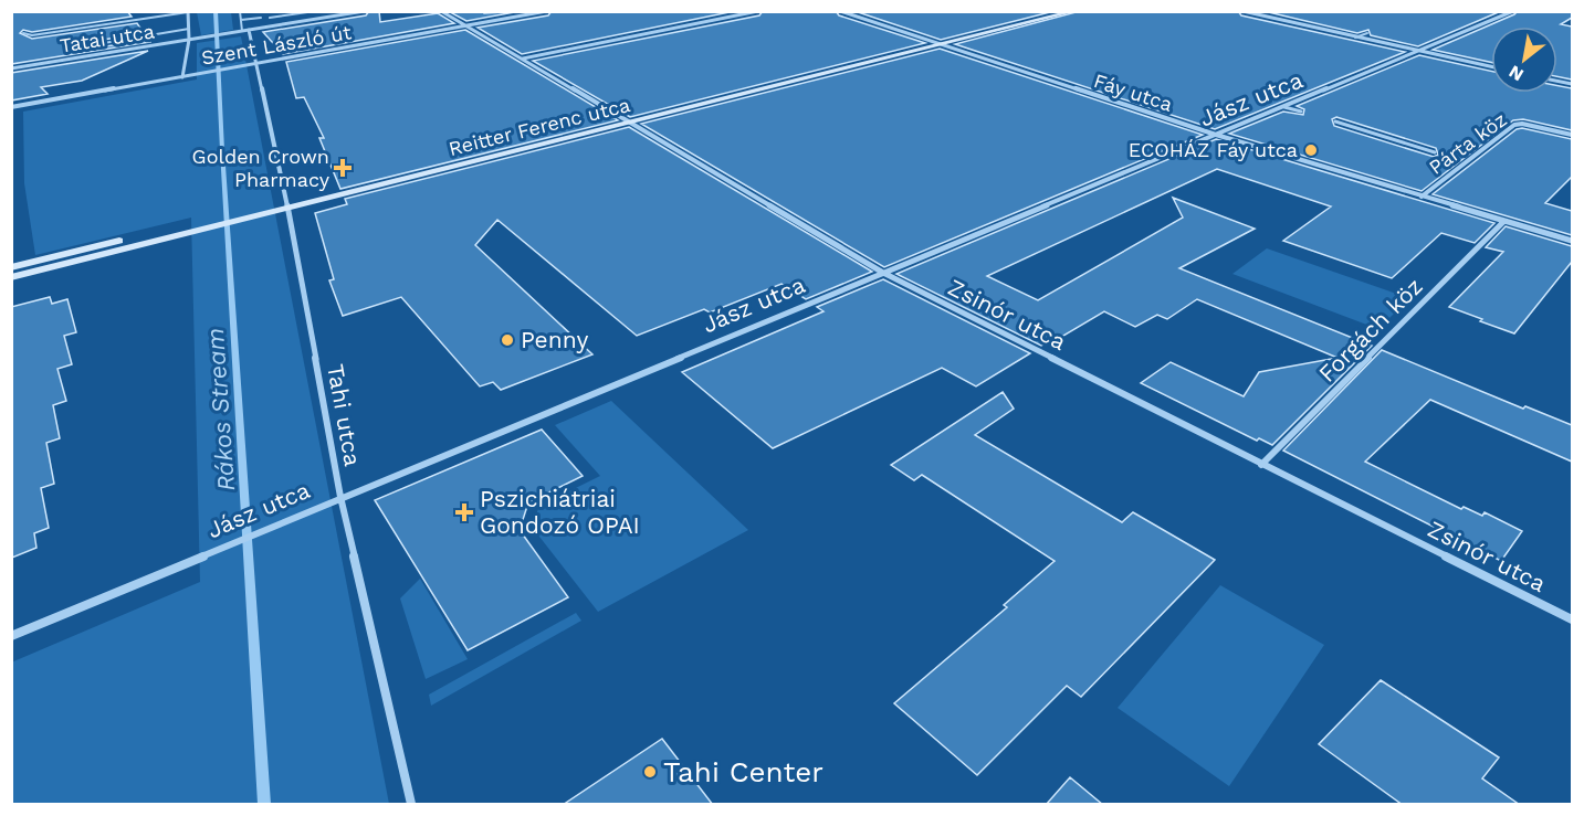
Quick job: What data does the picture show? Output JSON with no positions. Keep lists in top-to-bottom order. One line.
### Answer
{"streets":{"street":["Tatai utca","Szent László út","Fáy utca","Jász utca","Reitter Ferenc utca","Párta köz","Zsinór utca","Forgách köz","Tahi utca"]},"crossings":[["Tatai utca","Tahi utca"],["Szent László út","Zsinór utca"],["Szent László út","Tahi utca"],["Fáy utca","Jász utca"],["Fáy utca","Reitter Ferenc utca"],["Fáy utca","Párta köz"],["Fáy utca","Forgách köz"],["Jász utca","Zsinór utca"],["Jász utca","Tahi utca"],["Reitter Ferenc utca","Zsinór utca"],["Reitter Ferenc utca","Tahi utca"],["Zsinór utca","Forgách köz"]],"water":["Rákos Stream"],"places":{"other":["ECOHÁZ Fáy utca","Penny","Tahi Center"],"health":["Golden Crown Pharmacy","Pszichiátriai Gondozó OPAI"]},"north":"bottom left"}
